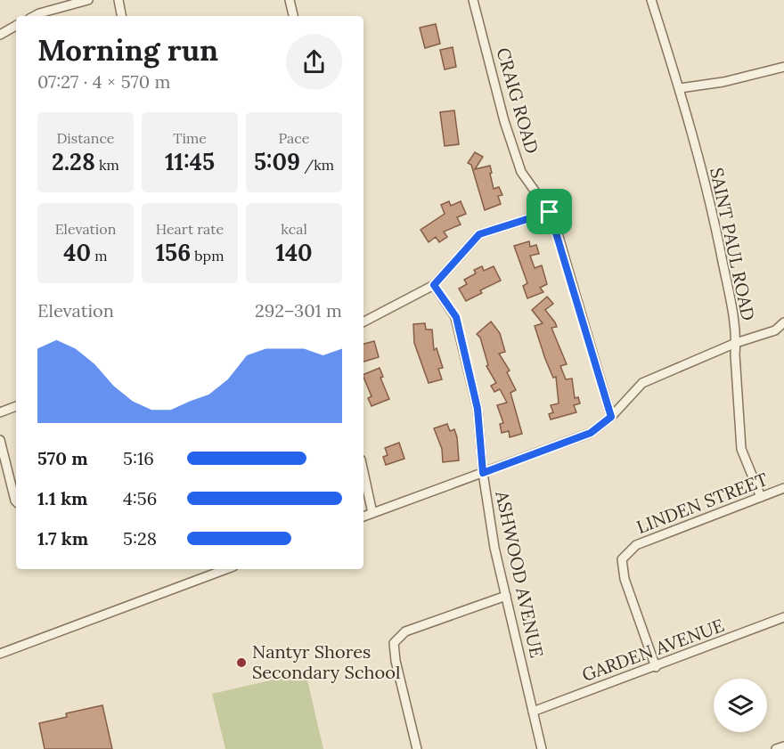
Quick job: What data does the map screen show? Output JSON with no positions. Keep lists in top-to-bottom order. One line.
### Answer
{"streets":{"street":["CRAIG ROAD","SAINT PAUL ROAD","LINDEN STREET","ASHWOOD AVENUE","GARDEN AVENUE"]},"crossings":[["SAINT PAUL ROAD","LINDEN STREET"],["LINDEN STREET","GARDEN AVENUE"],["ASHWOOD AVENUE","GARDEN AVENUE"]],"places":["Nantyr Shores Secondary School"],"page":{"heading":["Morning run","07:27 · 4 × 570 m"],"stats":[["Distance","2.28 km"],["Time","11:45"],["Pace","5:09 /km"],["Elevation","40 m"],["Heart rate","156 bpm"],["kcal","140"]],"chart":["Elevation","292–301 m"],"list":[{"name":"570 m","note":"5:16"},{"name":"1.1 km","note":"4:56"},{"name":"1.7 km","note":"5:28"}]}}
